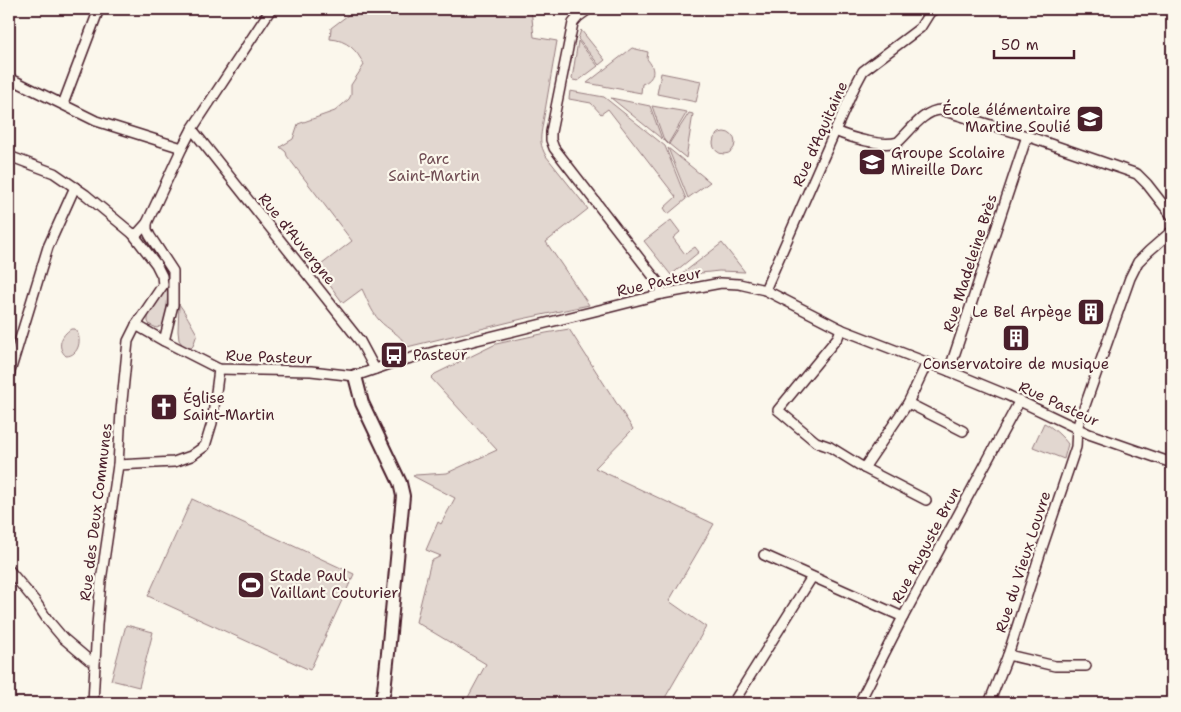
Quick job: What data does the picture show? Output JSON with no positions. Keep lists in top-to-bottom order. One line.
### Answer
{"streets":{"street":["Rue d'Aquitaine","Rue d'Auvergne","Rue Madeleine Brès","Rue Pasteur","Rue des Deux Communes","Rue Auguste Brun","Rue du Vieux Louvre"]},"crossings":[["Rue d'Aquitaine","Rue Pasteur"],["Rue d'Auvergne","Rue Pasteur"],["Rue Madeleine Brès","Rue Pasteur"],["Rue Pasteur","Rue des Deux Communes"],["Rue Pasteur","Rue Auguste Brun"],["Rue Pasteur","Rue du Vieux Louvre"]],"parks":["Parc Saint-Martin"],"places":{"school or university":["École élémentaire Martine Soulié","Groupe Scolaire Mireille Darc"],"building":["Le Bel Arpège","Conservatoire de musique"],"bus stop":["Pasteur"],"church":["Église Saint-Martin"],"sports":["Stade Paul Vaillant Couturier"]},"scale_bar":"50 m"}
